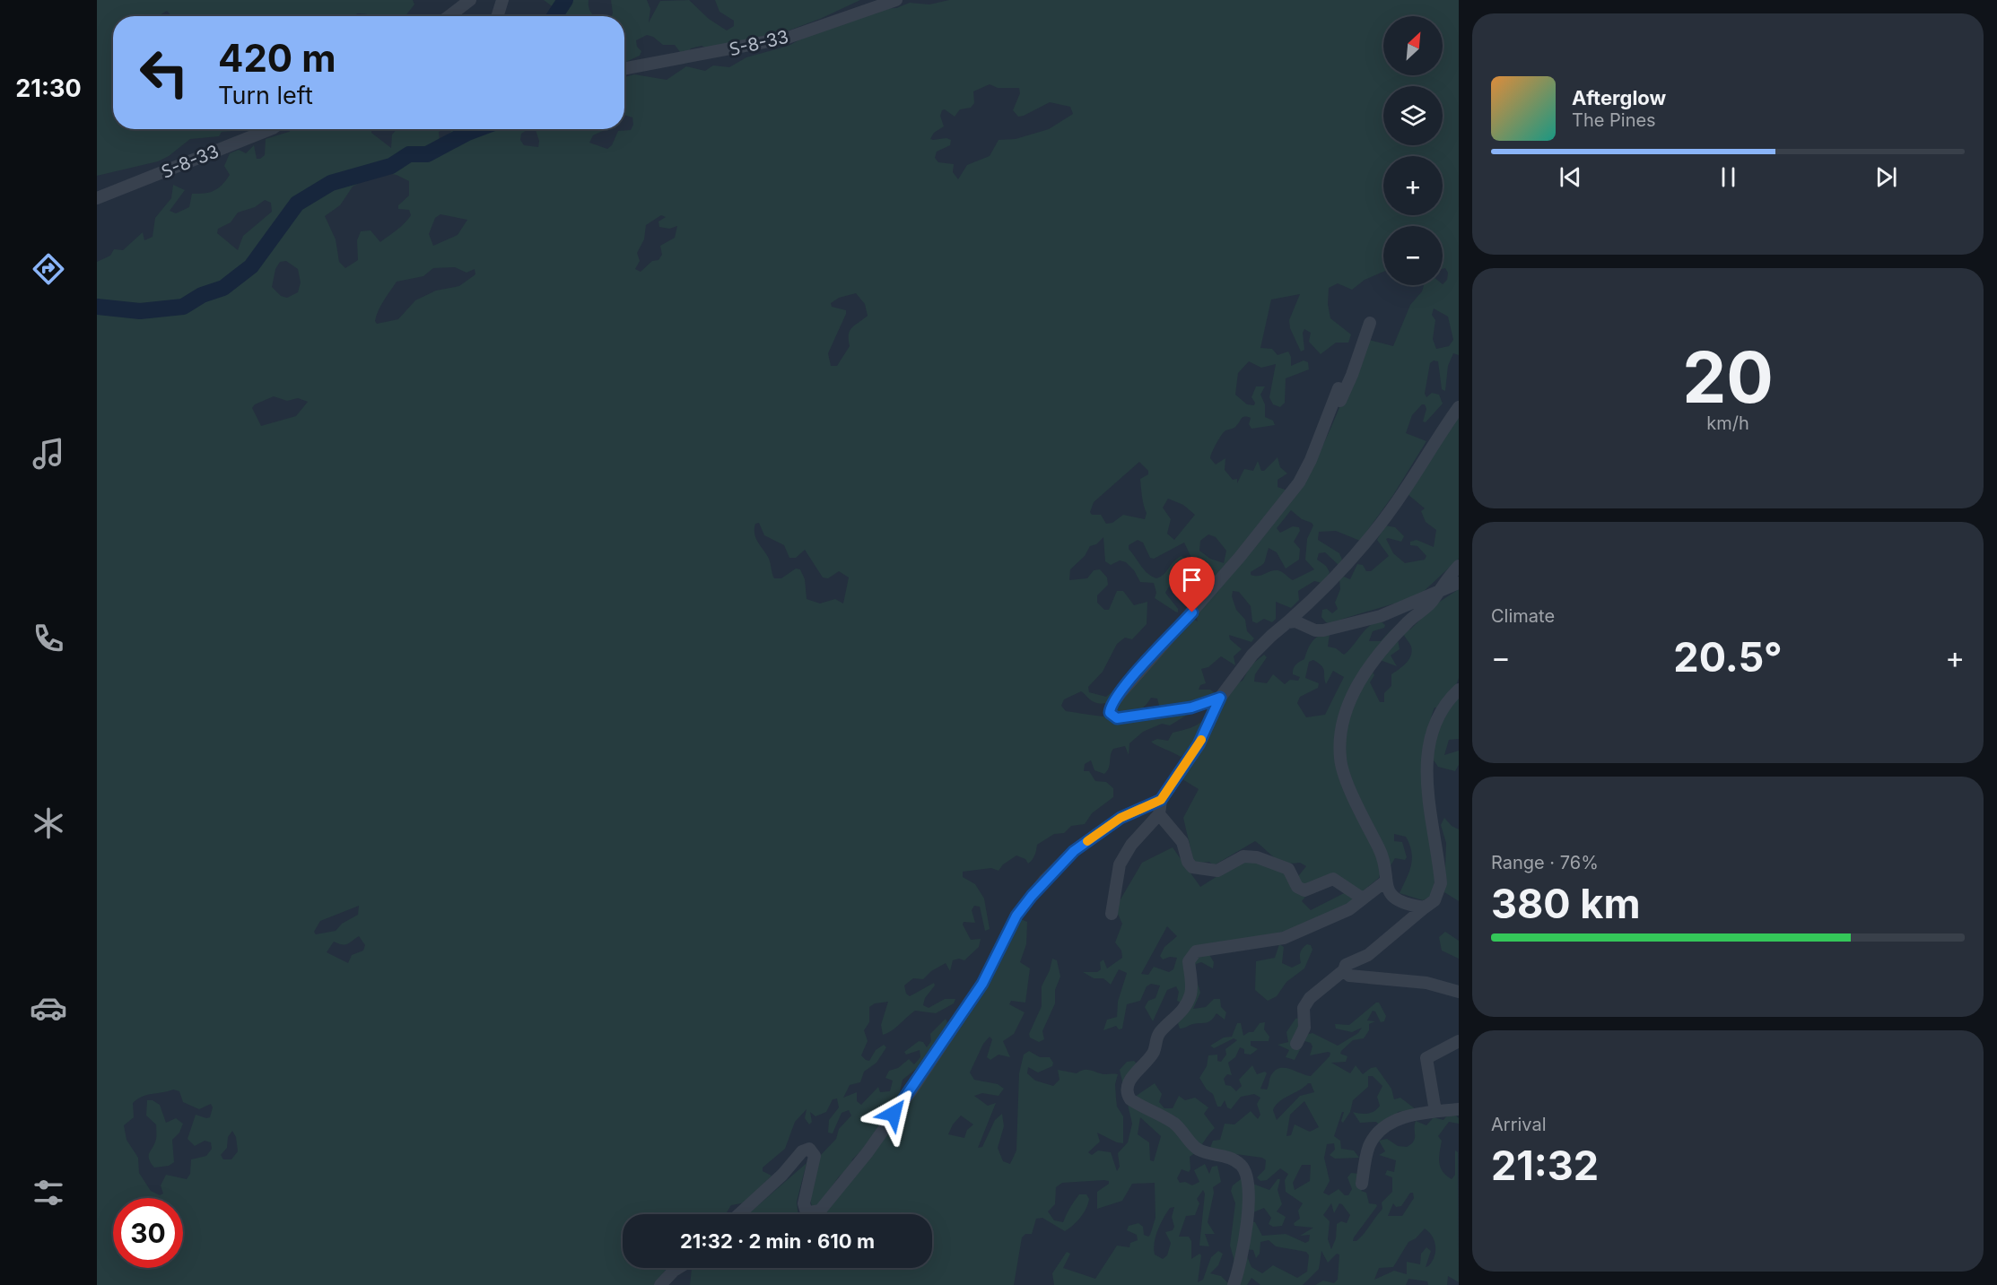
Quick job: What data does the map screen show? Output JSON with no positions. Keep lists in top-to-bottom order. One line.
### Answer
{"streets":{"street":["Տ-8-33"]},"north":"top right","page":{"tabs":"21:30","map_buttons":["+","−"],"turn":["420 m","Turn left"],"song":["Afterglow","The Pines"],"tile":[["20","km/h"],"Climate",["Range · 76%","380 km"],["Arrival","21:32"]],"heat":["−","20.5°","+"],"limit":"30","trip":"21:32 · 2 min · 610 m"}}
